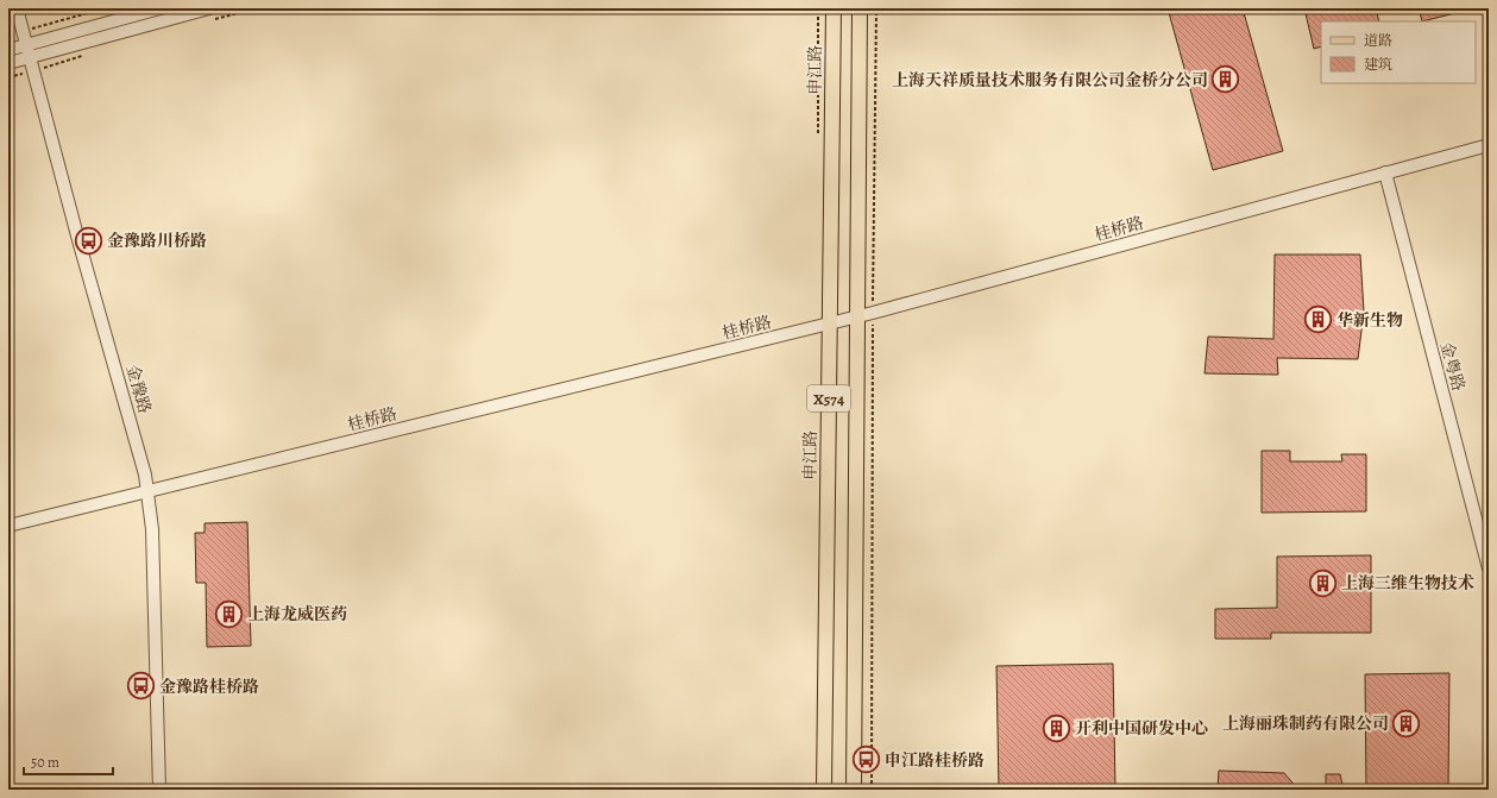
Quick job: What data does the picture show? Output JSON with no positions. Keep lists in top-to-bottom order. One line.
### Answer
{"streets":{"main road":["申江路","X574"],"street":["桂桥路","金粤路","金豫路"]},"crossings":[["申江路","桂桥路"],["桂桥路","金粤路"],["桂桥路","金豫路"],["桂桥路","X574"]],"places":{"building":["上海天祥质量技术服务有限公司金桥分公司","华新生物","上海三维生物技术","上海龙威医药","上海丽珠制药有限公司","开利中国研发中心"],"bus stop":["金豫路川桥路","金豫路桂桥路","申江路桂桥路"]},"legend":["道路","建筑"],"scale_bar":"50 m"}
